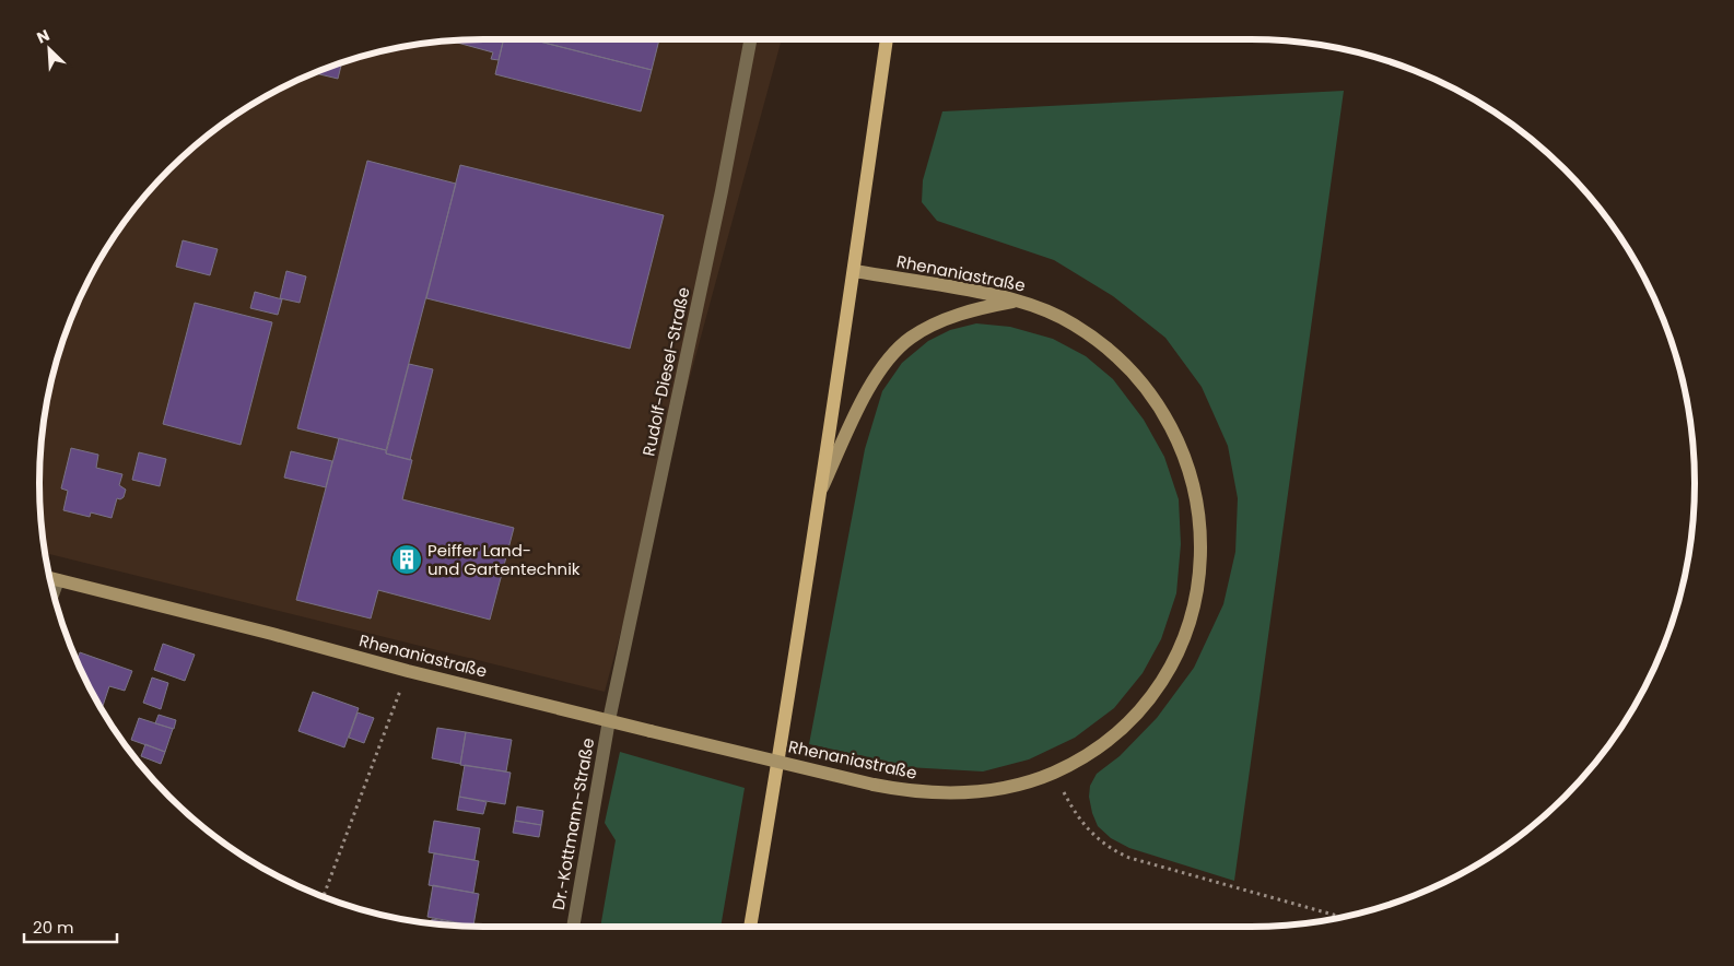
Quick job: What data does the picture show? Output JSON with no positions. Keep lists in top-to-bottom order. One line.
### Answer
{"streets":{"main road":["Rhenaniastraße"],"street":["Rudolf-Diesel-Straße","Dr.-Kottmann-Straße"]},"crossings":[["Rhenaniastraße","Rudolf-Diesel-Straße"],["Rhenaniastraße","Dr.-Kottmann-Straße"],["Rudolf-Diesel-Straße","Dr.-Kottmann-Straße"]],"places":{"building":["Peiffer Land- und Gartentechnik"]},"scale_bar":"20 m","north":"top left"}
